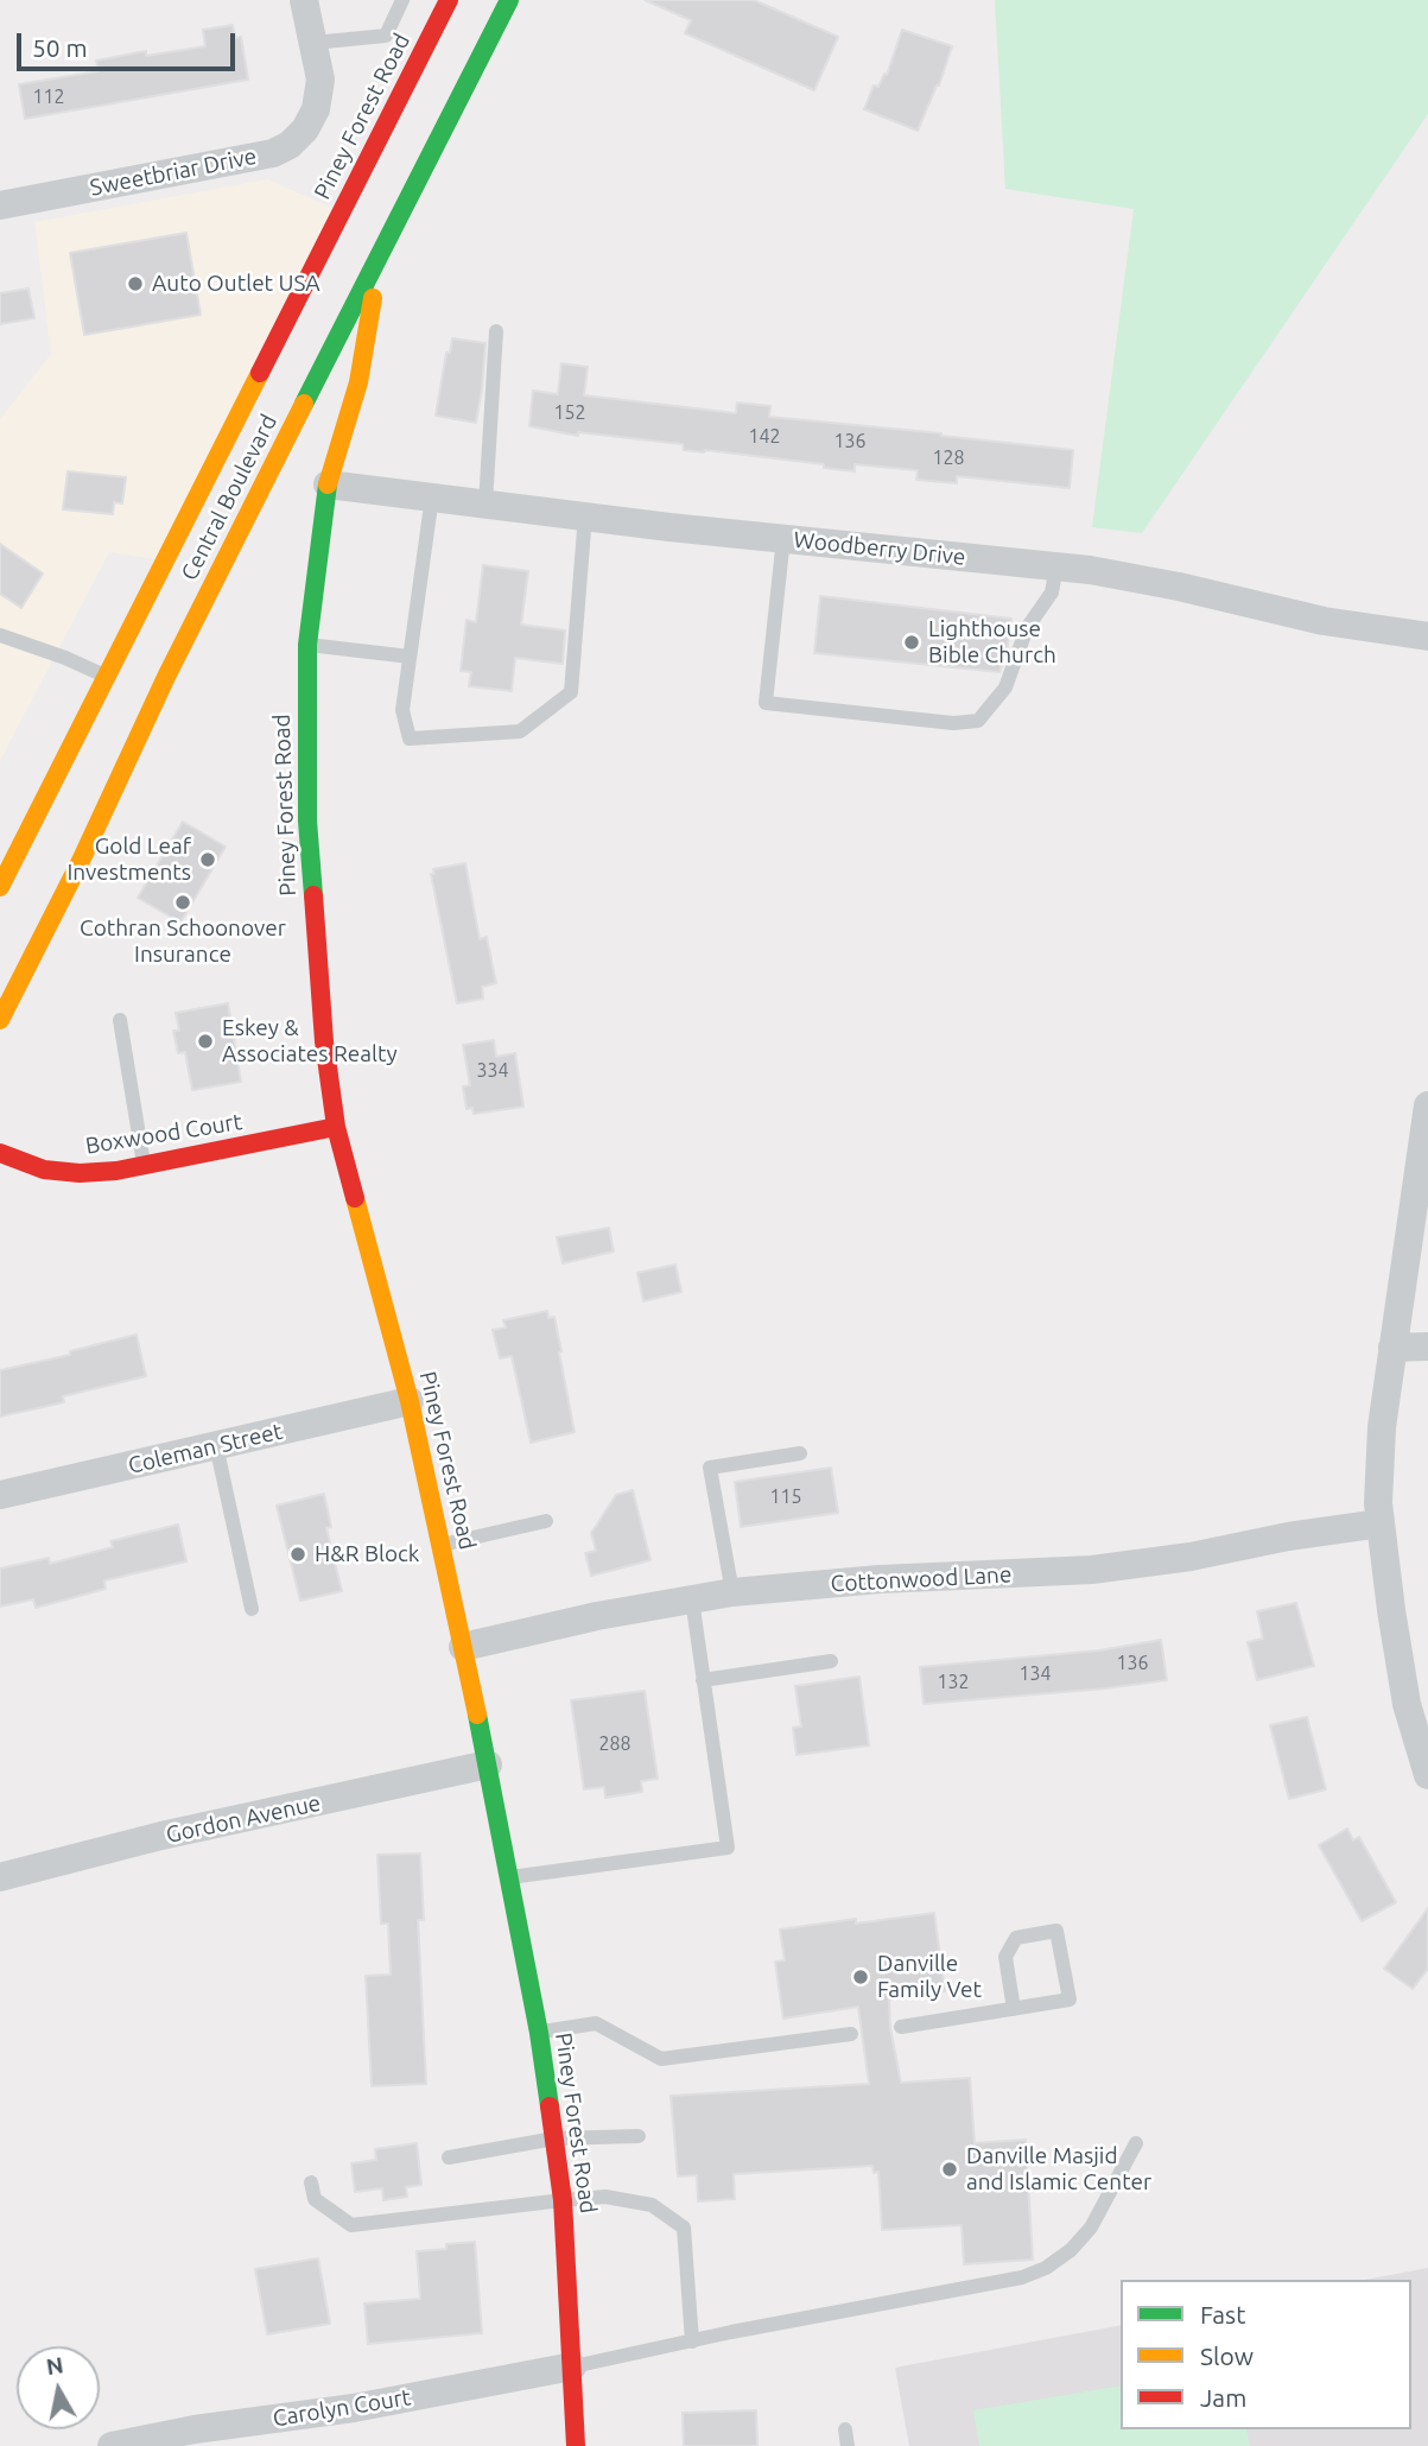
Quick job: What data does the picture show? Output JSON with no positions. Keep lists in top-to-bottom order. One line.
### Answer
{"streets":{"main road":["Piney Forest Road","Central Boulevard","Boxwood Court"],"street":["Sweetbriar Drive","Woodberry Drive","Coleman Street","Cottonwood Lane","Gordon Avenue","Carolyn Court"]},"crossings":[["Piney Forest Road","Central Boulevard"],["Piney Forest Road","Woodberry Drive"],["Piney Forest Road","Boxwood Court"],["Piney Forest Road","Coleman Street"],["Piney Forest Road","Cottonwood Lane"],["Piney Forest Road","Gordon Avenue"],["Piney Forest Road","Carolyn Court"]],"places":["Auto Outlet USA","Lighthouse Bible Church","Gold Leaf Investments","Cothran Schoonover Insurance","Eskey & Associates Realty","H&R Block","Danville Family Vet","Danville Masjid and Islamic Center"],"house_numbers":["112","152","142","136","128","334","115","136","134","132","288"],"legend":["Fast","Slow","Jam"],"scale_bar":"50 m","north":"top"}
